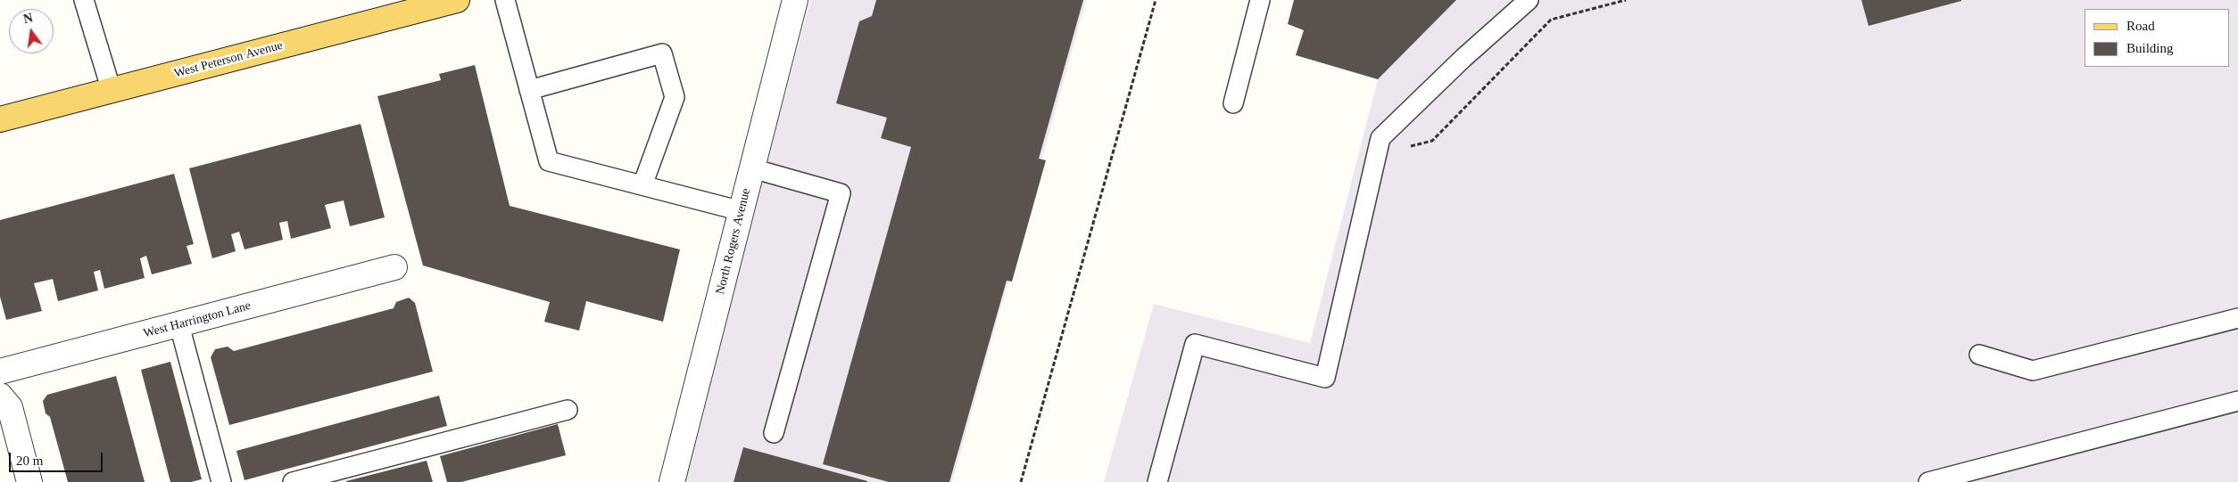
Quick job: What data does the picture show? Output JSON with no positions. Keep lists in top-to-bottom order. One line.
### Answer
{"streets":{"main road":["West Peterson Avenue"],"street":["North Rogers Avenue","West Harrington Lane"]},"legend":["Road","Building"],"scale_bar":"20 m","north":"top"}
